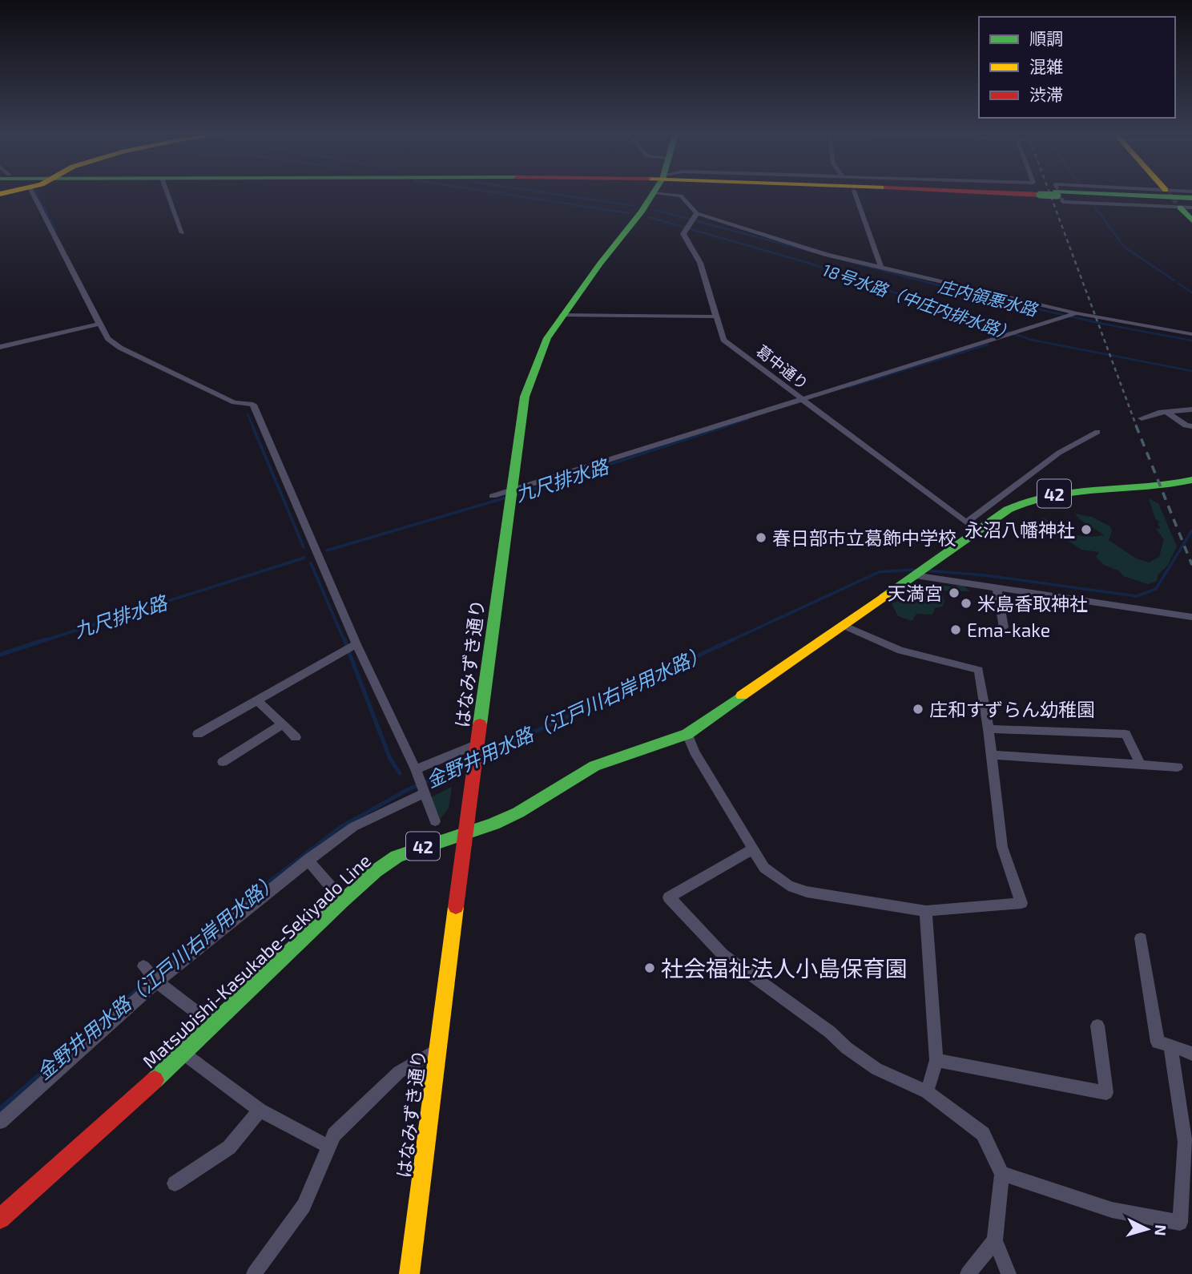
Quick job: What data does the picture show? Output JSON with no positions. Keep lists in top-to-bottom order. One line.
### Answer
{"streets":{"main road":["42","はなみずき通り","Matsubishi-Kasukabe-Sekiyado Line"],"street":["葛中通り"]},"crossings":[["葛中通り","Matsubishi-Kasukabe-Sekiyado Line"],["はなみずき通り","Matsubishi-Kasukabe-Sekiyado Line"]],"water":["庄内領悪水路","18号水路（中庄内排水路）","九尺排水路","金野井用水路（江戸川右岸用水路）"],"places":["永沼八幡神社","春日部市立葛飾中学校","天満宮","米島香取神社","Ema-kake","庄和すずらん幼稚園","社会福祉法人小島保育園"],"legend":["順調","混雑","渋滞"],"north":"right"}
